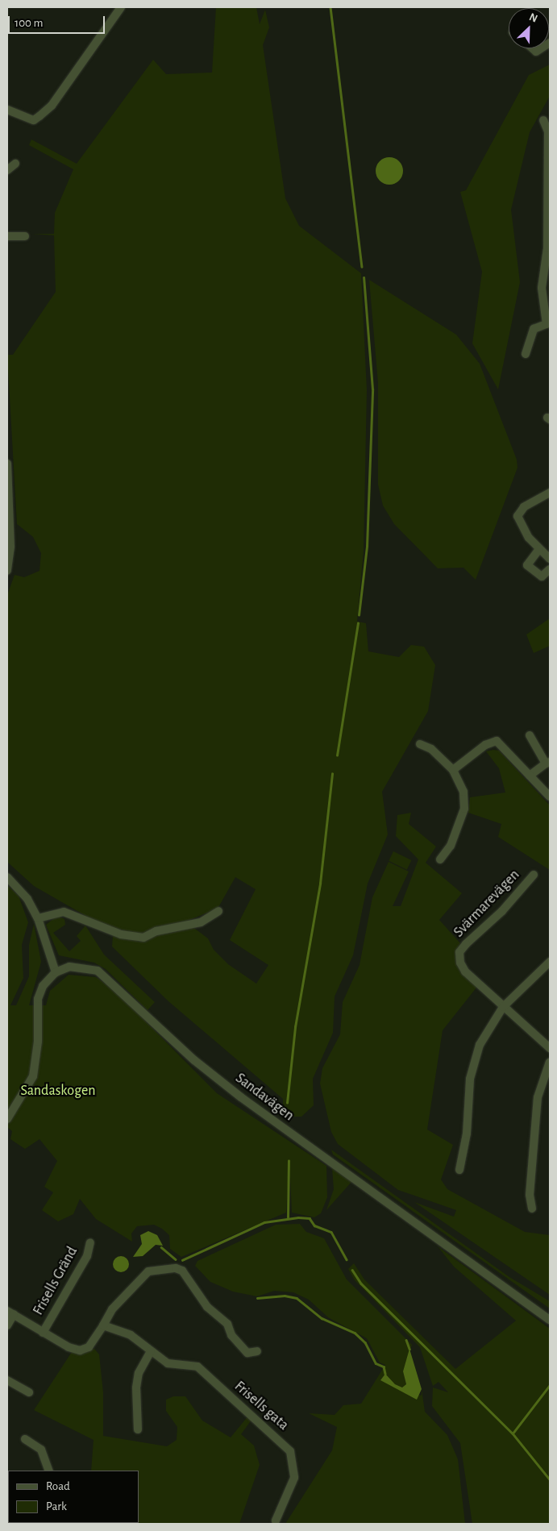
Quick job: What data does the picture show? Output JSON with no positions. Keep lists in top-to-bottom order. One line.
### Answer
{"streets":{"street":["Svärmarevägen","Sandavägen","Frisells Gränd","Frisells gata"]},"parks":["Sandaskogen"],"legend":["Road","Park"],"scale_bar":"100 m","north":"top right"}
